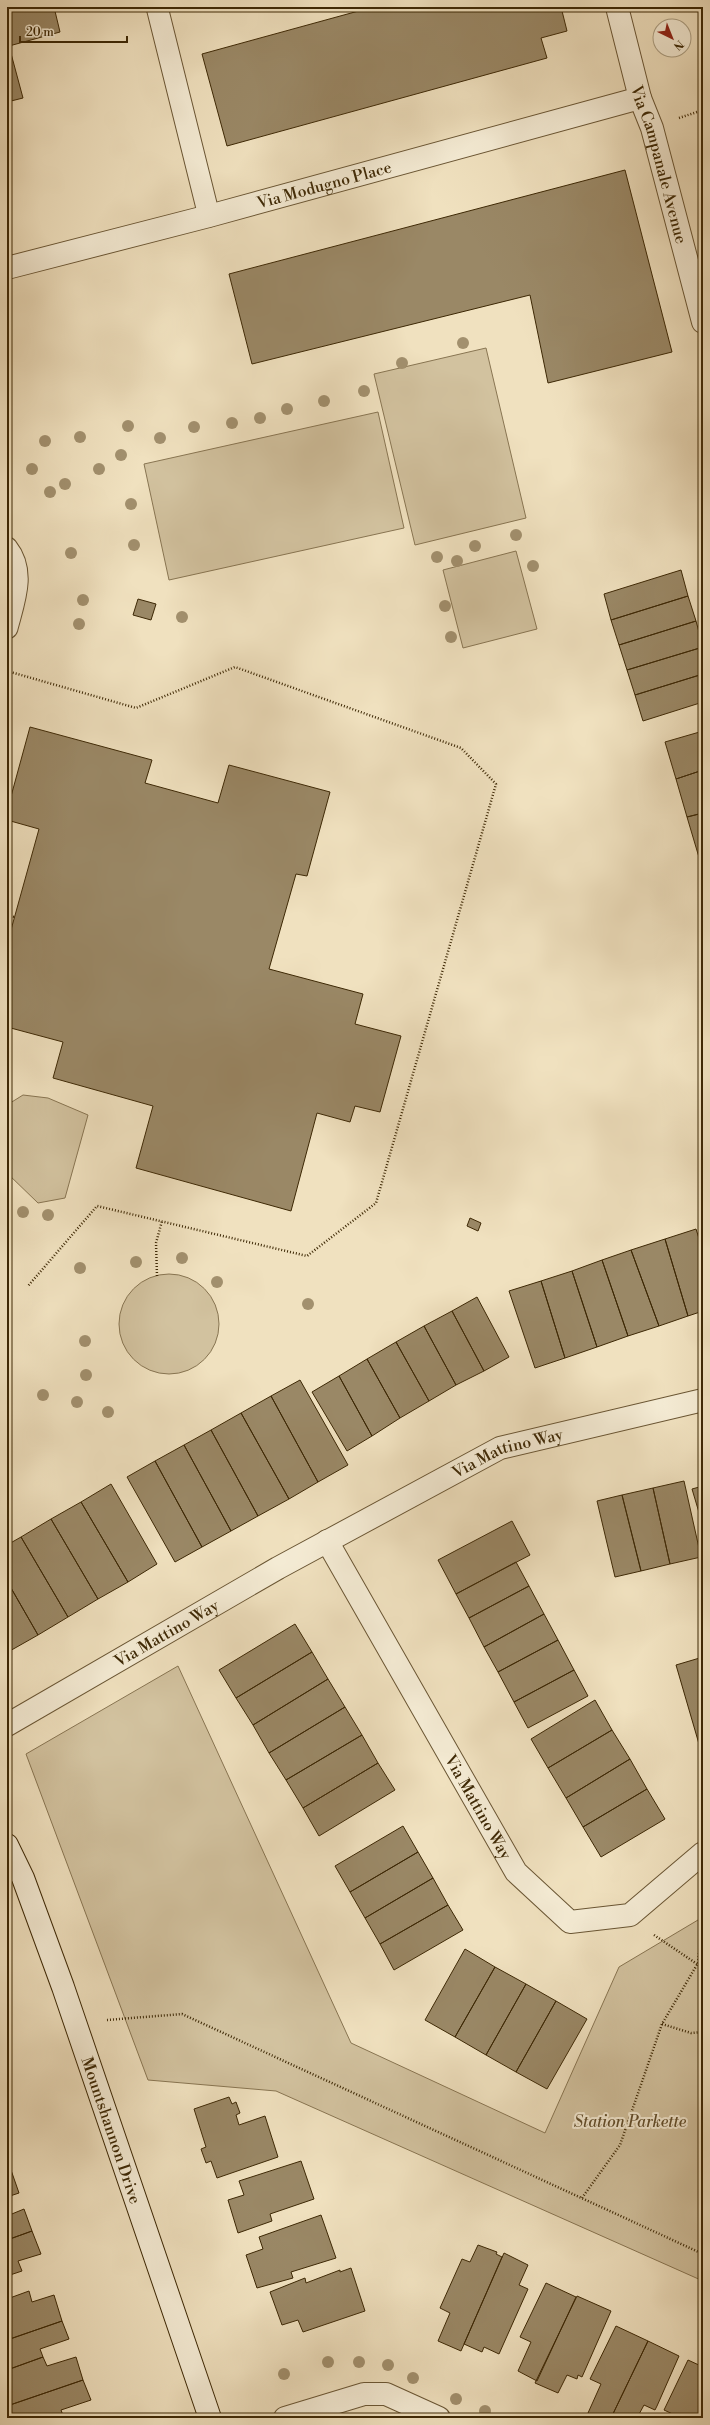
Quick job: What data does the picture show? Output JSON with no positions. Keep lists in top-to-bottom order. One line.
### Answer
{"streets":{"street":["Via Campanale Avenue","Via Modugno Place","Via Mattino Way","Mountshannon Drive"]},"crossings":[["Via Campanale Avenue","Via Modugno Place"]],"parks":["Station Parkette"],"scale_bar":"20 m","north":"bottom right"}
